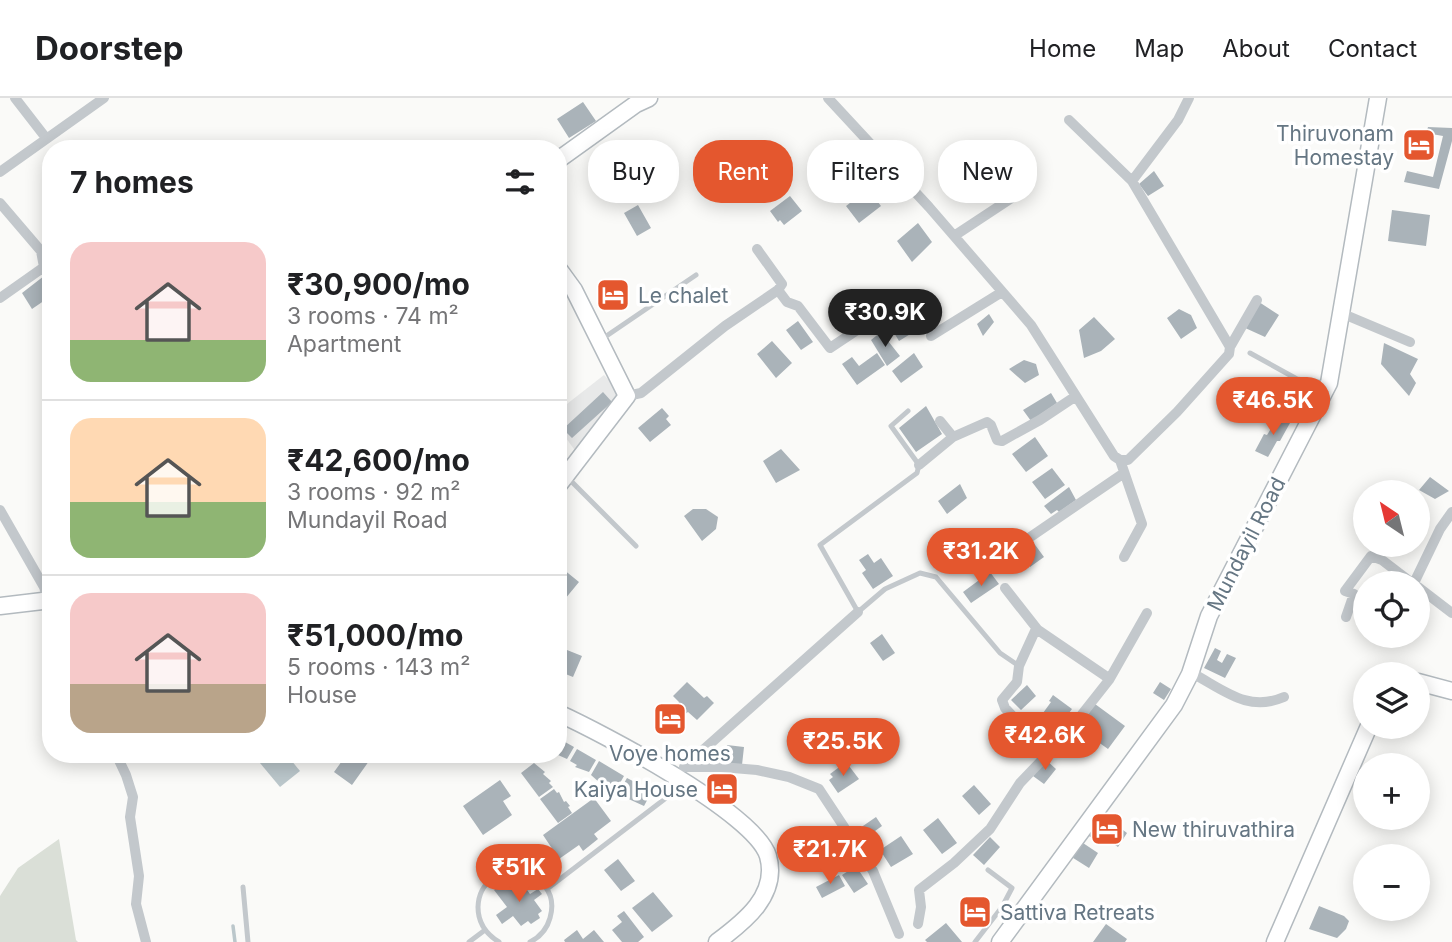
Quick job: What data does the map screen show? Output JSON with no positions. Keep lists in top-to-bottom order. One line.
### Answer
{"streets":{"main road":["Mundayil Road"]},"places":{"hotel":["Thiruvonam Homestay","Le chalet","Voye homes","Kaiya House","New thiruvathira","Sattiva Retreats"]},"north":"top left","page":{"header":"Doorstep","nav":["Home","Map","About","Contact"],"chip":["Buy","Rent","Filters","New"],"heading":"7 homes","list":[{"name":"₹30,900/mo","note":"3 rooms · 74 m² · Apartment"},{"name":"₹42,600/mo","note":"3 rooms · 92 m² · Mundayil Road"},{"name":"₹51,000/mo","note":"5 rooms · 143 m² · House"}],"price":["₹30.9K","₹46.5K","₹31.2K","₹42.6K","₹25.5K","₹21.7K","₹51K"],"map_buttons":["+","−"]}}
